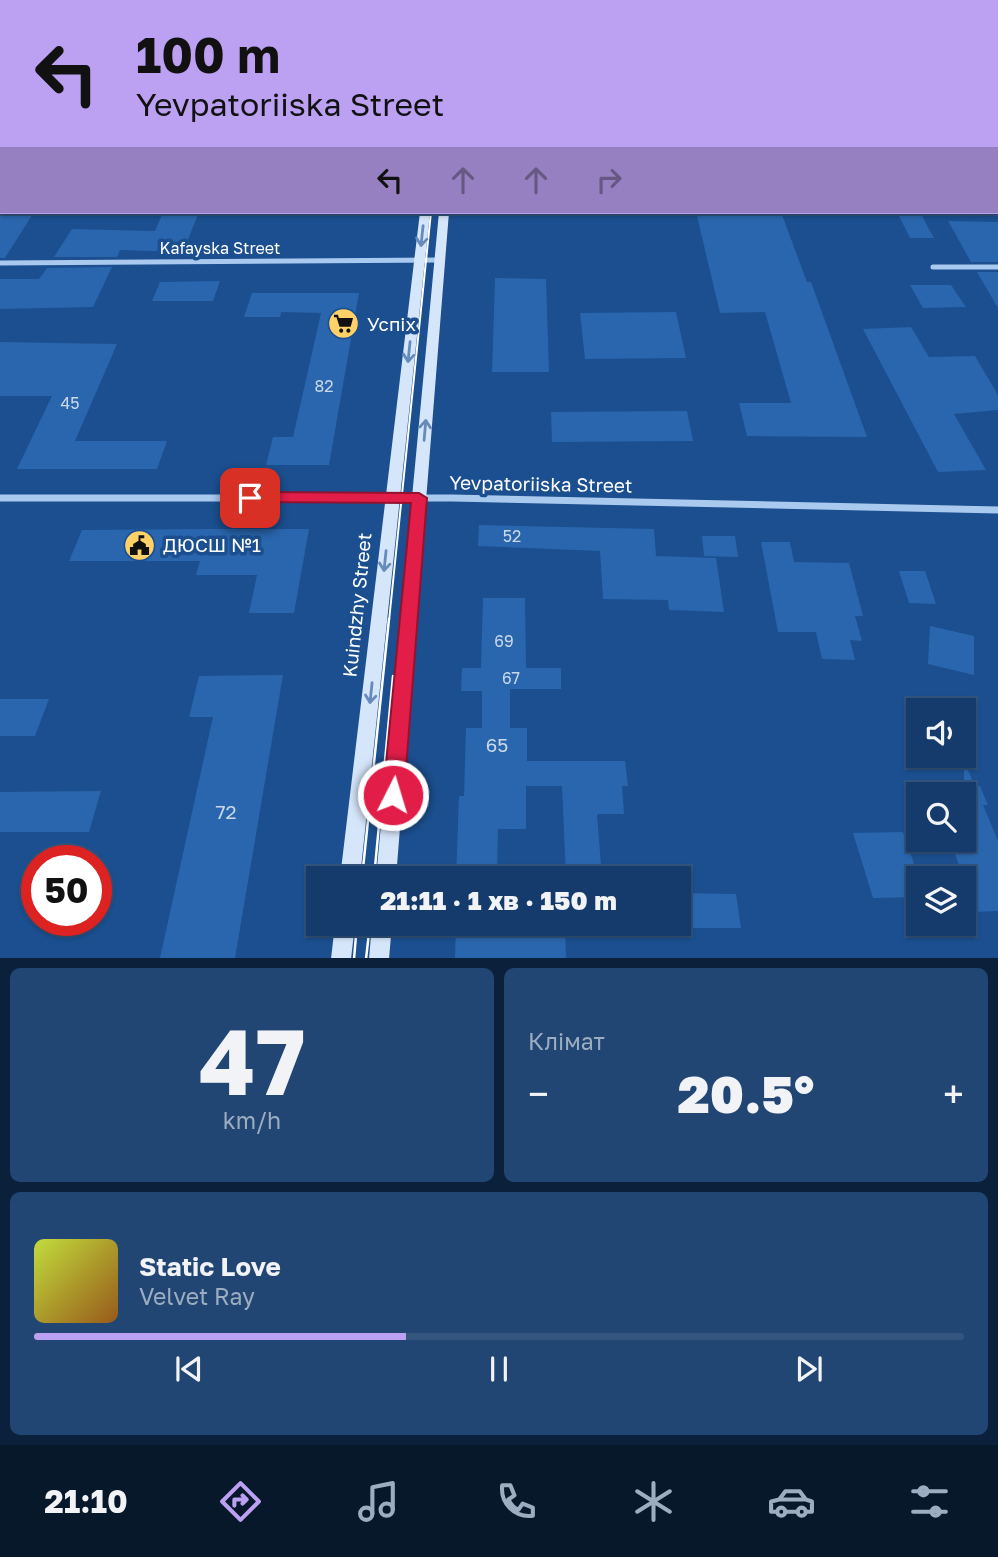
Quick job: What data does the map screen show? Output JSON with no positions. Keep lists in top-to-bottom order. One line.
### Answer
{"streets":{"main road":["Kuindzhy Street"],"street":["Kafayska Street","Yevpatoriiska Street"]},"crossings":[["Kafayska Street","Kuindzhy Street"],["Yevpatoriiska Street","Kuindzhy Street"]],"places":{"supermarket":["Успіх"],"public building":["ДЮСШ №1"]},"house_numbers":["82","45","52","69","67","65","72"],"page":{"turn":["100 m","Yevpatoriiska Street"],"limit":"50","trip":"21:11 · 1 хв · 150 m","tile":[["47","km/h"],"Клімат"],"heat":["−","20.5°","+"],"song":["Static Love","Velvet Ray"],"tabs":"21:10"}}
